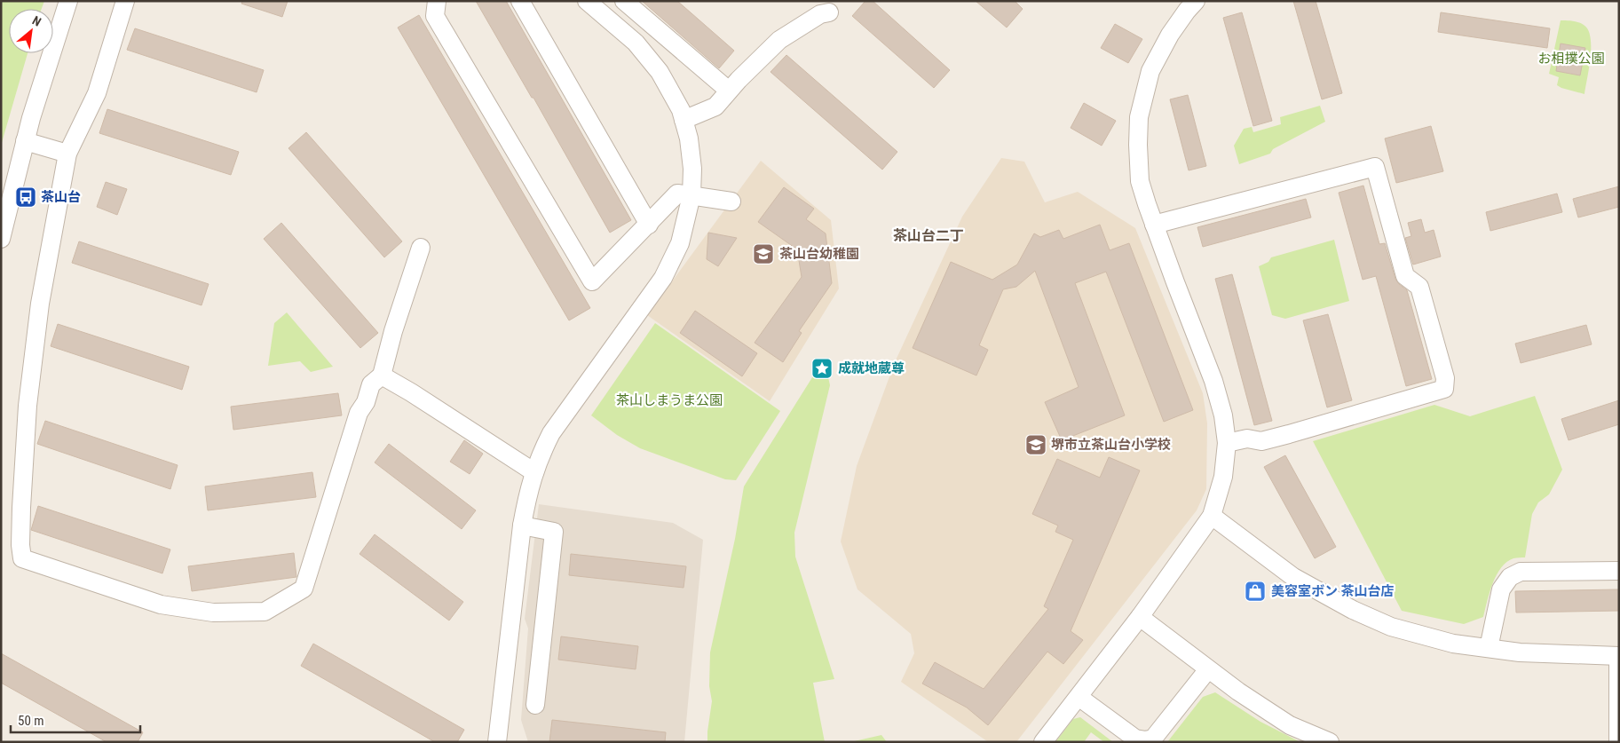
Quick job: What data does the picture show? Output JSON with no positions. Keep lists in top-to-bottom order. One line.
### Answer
{"districts":["茶山台二丁"],"parks":["お相撲公園","茶山しまうま公園"],"places":{"bus stop":["茶山台"],"school or university":["茶山台幼稚園","堺市立茶山台小学校"],"place":["成就地蔵尊"],"shop":["美容室ボン 茶山台店"]},"scale_bar":"50 m","north":"top right"}
